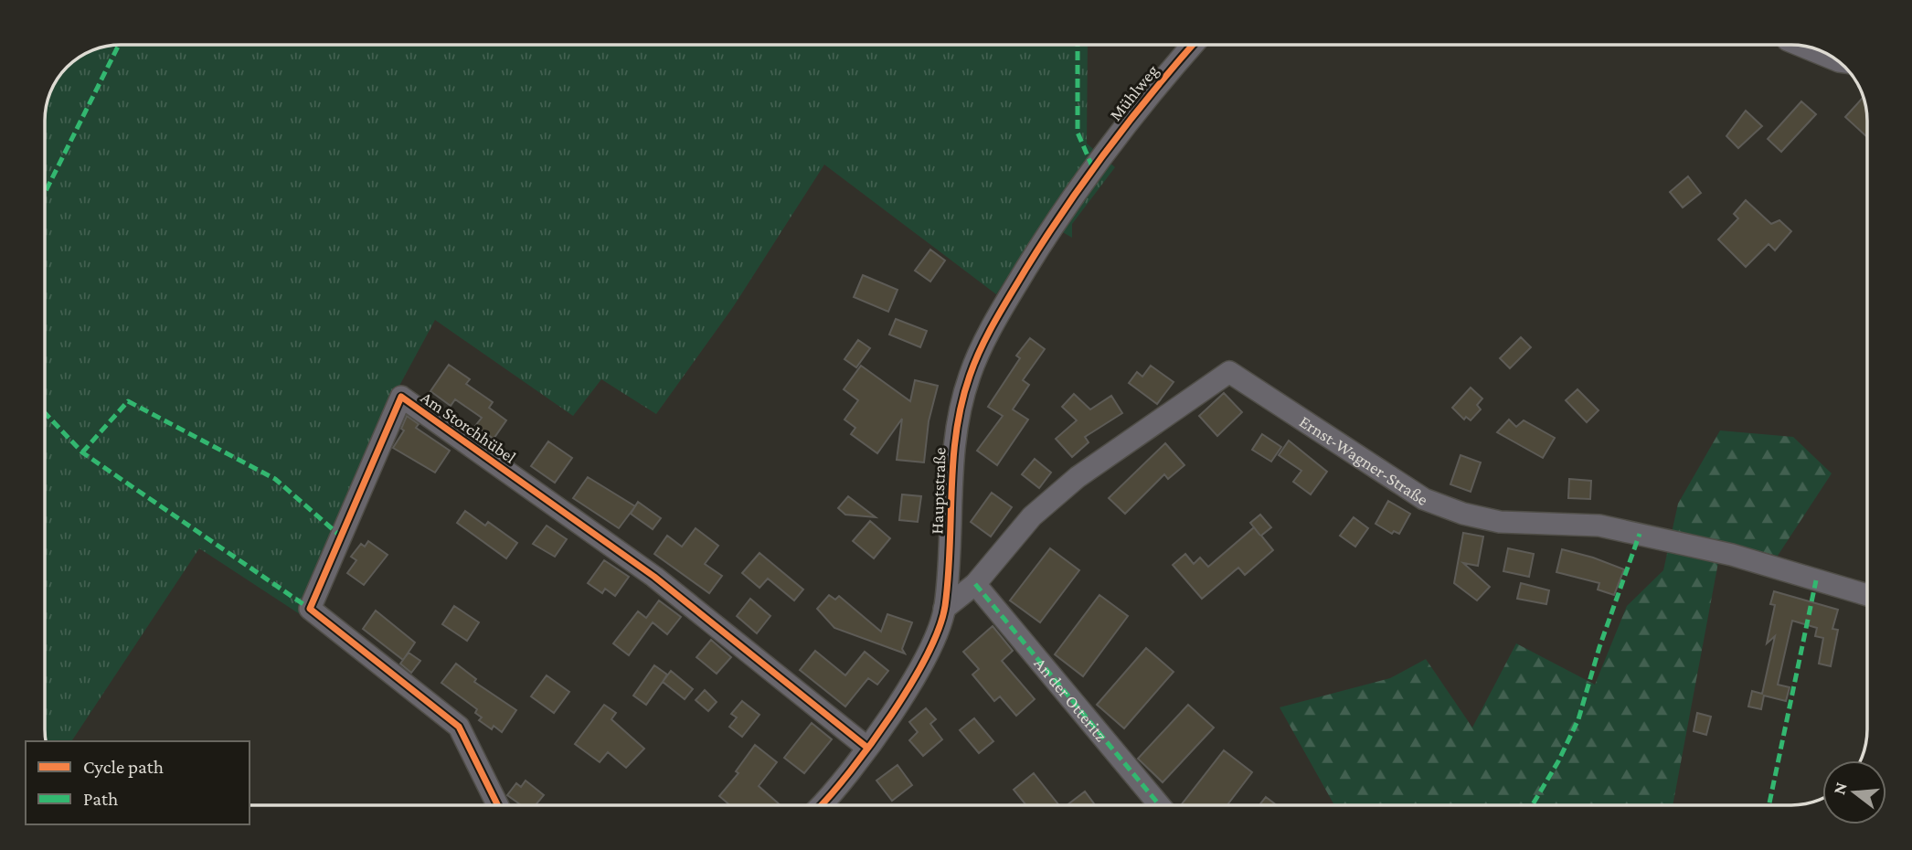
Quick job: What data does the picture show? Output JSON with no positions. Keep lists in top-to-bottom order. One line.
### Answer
{"streets":{"street":["Mühlweg","Am Storchhübel","Ernst-Wagner-Straße","Hauptstraße","An der Otteritz"]},"crossings":[["Mühlweg","Hauptstraße"],["Am Storchhübel","Hauptstraße"],["Ernst-Wagner-Straße","Hauptstraße"],["Ernst-Wagner-Straße","An der Otteritz"]],"legend":["Cycle path","Path"],"north":"left"}
